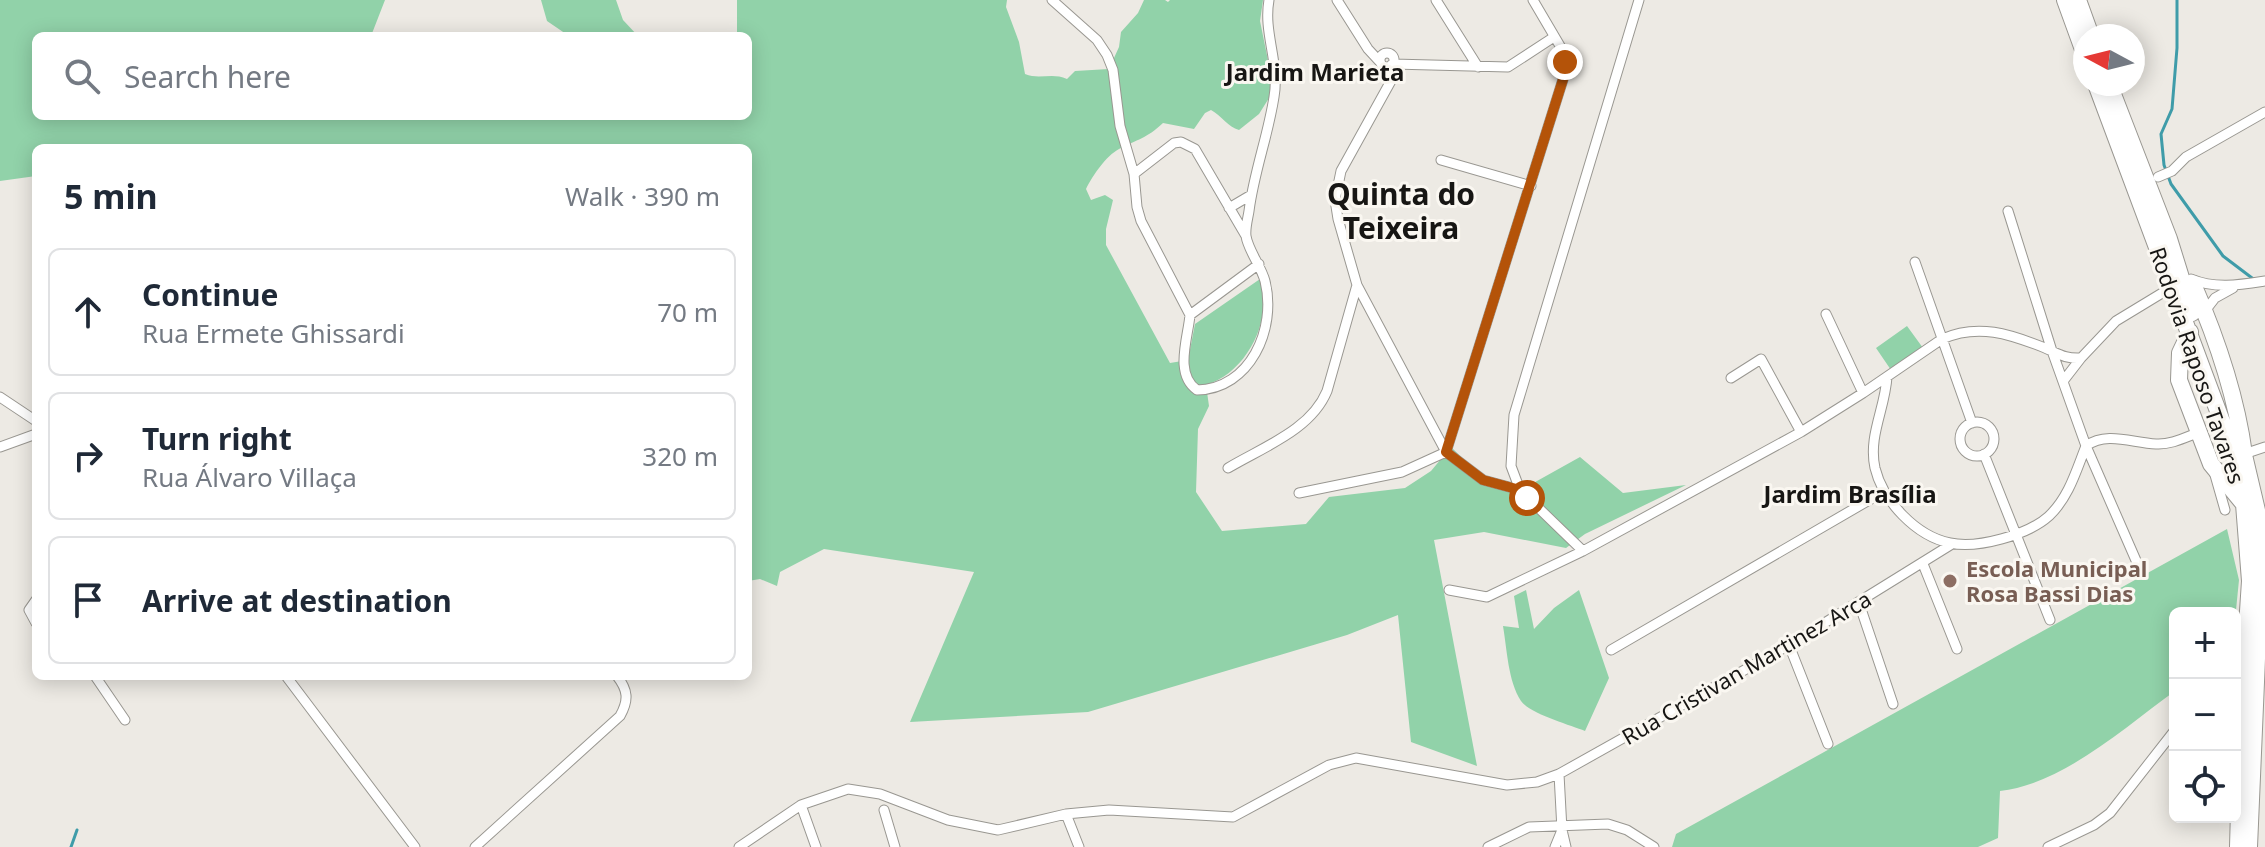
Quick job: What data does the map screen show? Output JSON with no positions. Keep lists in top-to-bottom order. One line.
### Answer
{"streets":{"highway":["Rodovia Raposo Tavares"],"street":["Rua Cristivan Martinez Arca"]},"districts":["Jardim Marieta","Quinta do Teixeira","Jardim Brasília"],"places":["Escola Municipal Rosa Bassi Dias"],"north":"left","page":{"search":"Search here","heading":["5 min","Walk · 390 m"],"list":[["Continue","Rua Ermete Ghissardi","70 m"],["Turn right","Rua Álvaro Villaça","320 m"],"Arrive at destination"],"map_buttons":["+","−"]}}
